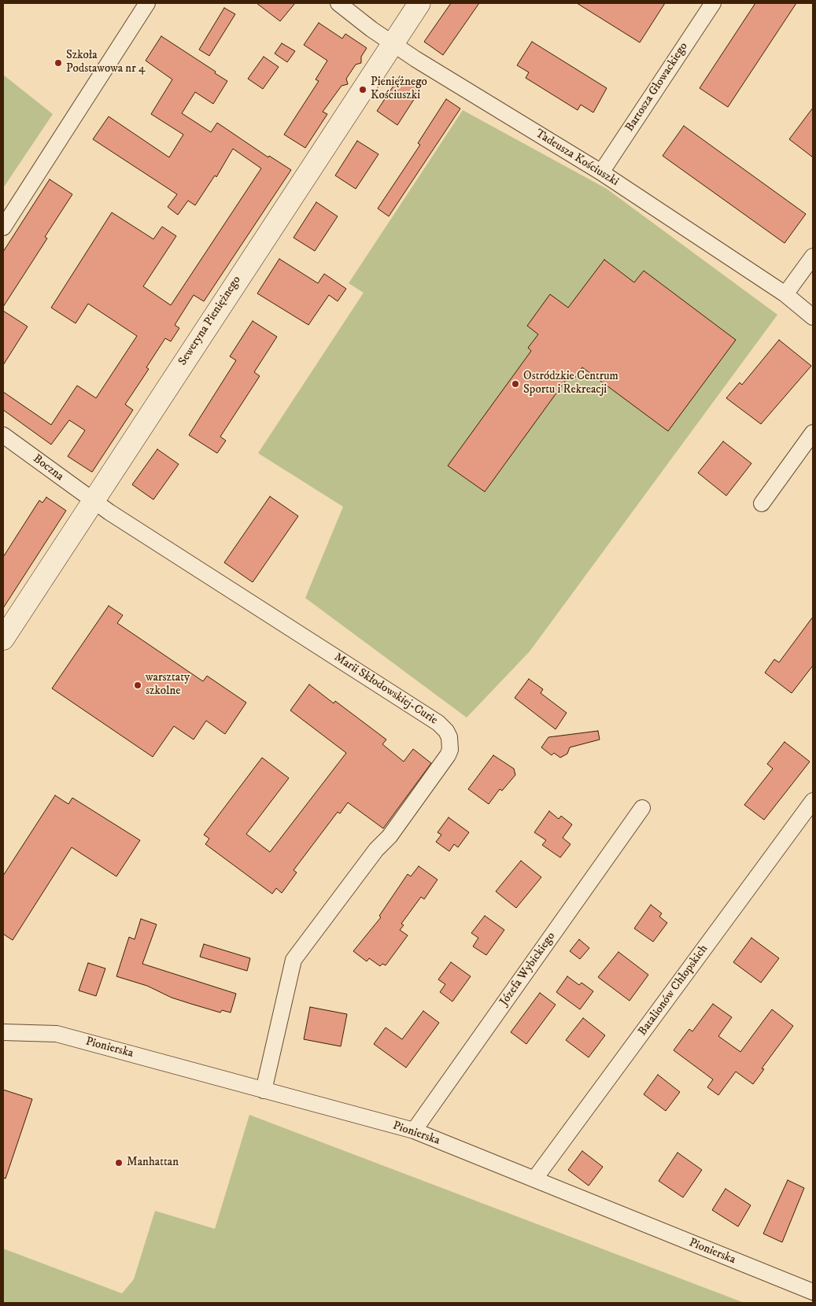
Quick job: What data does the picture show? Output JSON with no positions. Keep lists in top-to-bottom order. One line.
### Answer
{"streets":{"street":["Bartosza Głowackiego","Tadeusza Kościuszki","Seweryna Pieniężnego","Boczna","Marii Skłodowskiej-Curie","Józefa Wybickiego","Batalionów Chłopskich","Pionierska"]},"crossings":[["Bartosza Głowackiego","Tadeusza Kościuszki"],["Tadeusza Kościuszki","Seweryna Pieniężnego"],["Seweryna Pieniężnego","Boczna"],["Seweryna Pieniężnego","Marii Skłodowskiej-Curie"],["Boczna","Marii Skłodowskiej-Curie"],["Marii Skłodowskiej-Curie","Pionierska"],["Józefa Wybickiego","Pionierska"],["Batalionów Chłopskich","Pionierska"]],"places":["Szkoła Podstawowa nr 4","Pieniężnego Kościuszki","Ostródzkie Centrum Sportu i Rekreacji","warsztaty szkolne","Manhattan"]}
